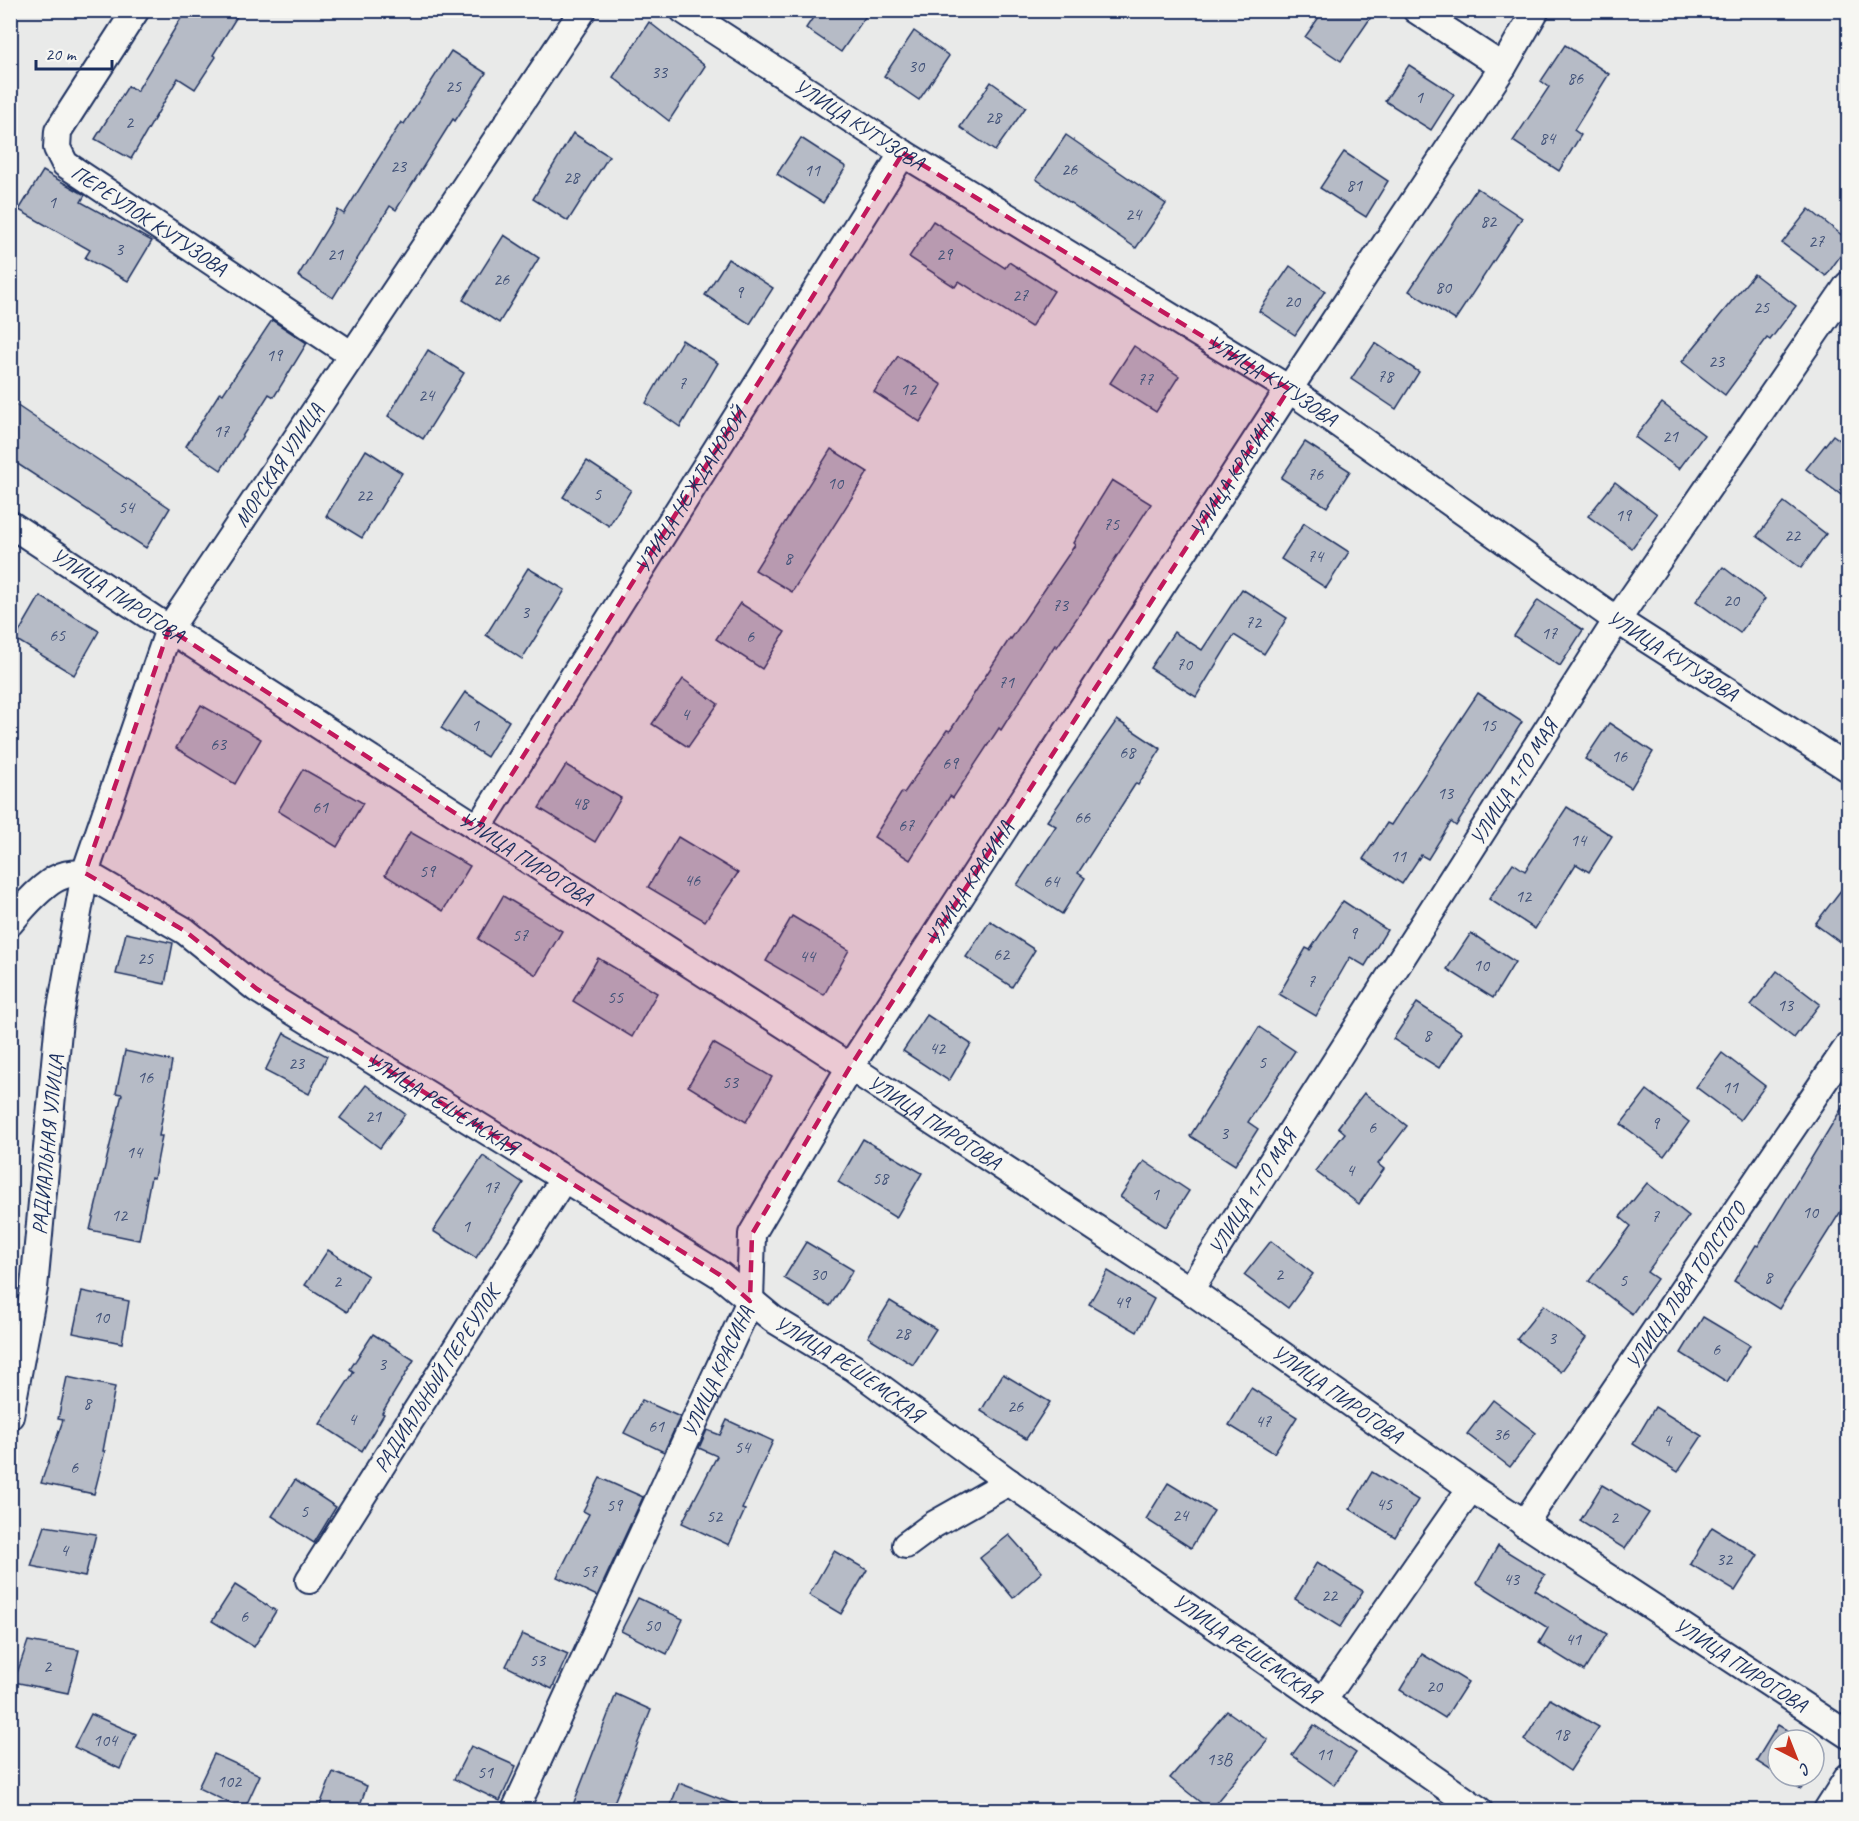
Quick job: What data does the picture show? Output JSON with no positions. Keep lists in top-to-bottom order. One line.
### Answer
{"streets":{"street":["УЛИЦА КУТУЗОВА","ПЕРЕУЛОК КУТУЗОВА","МОРСКАЯ УЛИЦА","УЛИЦА КРАСИНА","УЛИЦА НЕЖДАНОВОЙ","УЛИЦА ПИРОГОВА","УЛИЦА 1-ГО МАЯ","УЛИЦА РЕШЕМСКАЯ","РАДИАЛЬНАЯ УЛИЦА","УЛИЦА ЛЬВА ТОЛСТОГО","РАДИАЛЬНЫЙ ПЕРЕУЛОК"]},"crossings":[["УЛИЦА КУТУЗОВА","УЛИЦА КРАСИНА"],["УЛИЦА КУТУЗОВА","УЛИЦА НЕЖДАНОВОЙ"],["УЛИЦА КУТУЗОВА","УЛИЦА 1-ГО МАЯ"],["ПЕРЕУЛОК КУТУЗОВА","МОРСКАЯ УЛИЦА"],["МОРСКАЯ УЛИЦА","УЛИЦА ПИРОГОВА"],["МОРСКАЯ УЛИЦА","УЛИЦА РЕШЕМСКАЯ"],["МОРСКАЯ УЛИЦА","РАДИАЛЬНАЯ УЛИЦА"],["УЛИЦА КРАСИНА","УЛИЦА ПИРОГОВА"],["УЛИЦА КРАСИНА","УЛИЦА РЕШЕМСКАЯ"],["УЛИЦА НЕЖДАНОВОЙ","УЛИЦА ПИРОГОВА"],["УЛИЦА ПИРОГОВА","УЛИЦА 1-ГО МАЯ"],["УЛИЦА ПИРОГОВА","УЛИЦА ЛЬВА ТОЛСТОГО"],["УЛИЦА РЕШЕМСКАЯ","РАДИАЛЬНАЯ УЛИЦА"],["УЛИЦА РЕШЕМСКАЯ","РАДИАЛЬНЫЙ ПЕРЕУЛОК"]],"house_numbers":["30","33","86","25","1","28","2","84","23","26","11","28","81","1","24","82","27","3","21","29","26","80","9","27","20","25","19","23","78","77","7","12","24","17","21","76","10","5","22","54","19","75","22","74","8","20","73","3","72","17","65","6","70","71","4","1","15","63","68","16","69","13","48","61","66","67","14","11","59","46","64","12","9","57","62","44","25","10","7","55","13","8","42","5","23","16","53","11","21","9","6","3","14","4","58","17","1","10","12","7","1","30","2","8","5","2","49","10","28","3","6","3","8","26","4","47","61","36","4","54","6","45","59","5","24","52","2","4","32","57","43","22","6","50","41","53","2","20","18","104","11","13В","51","102"],"scale_bar":"20 m","north":"bottom right"}
